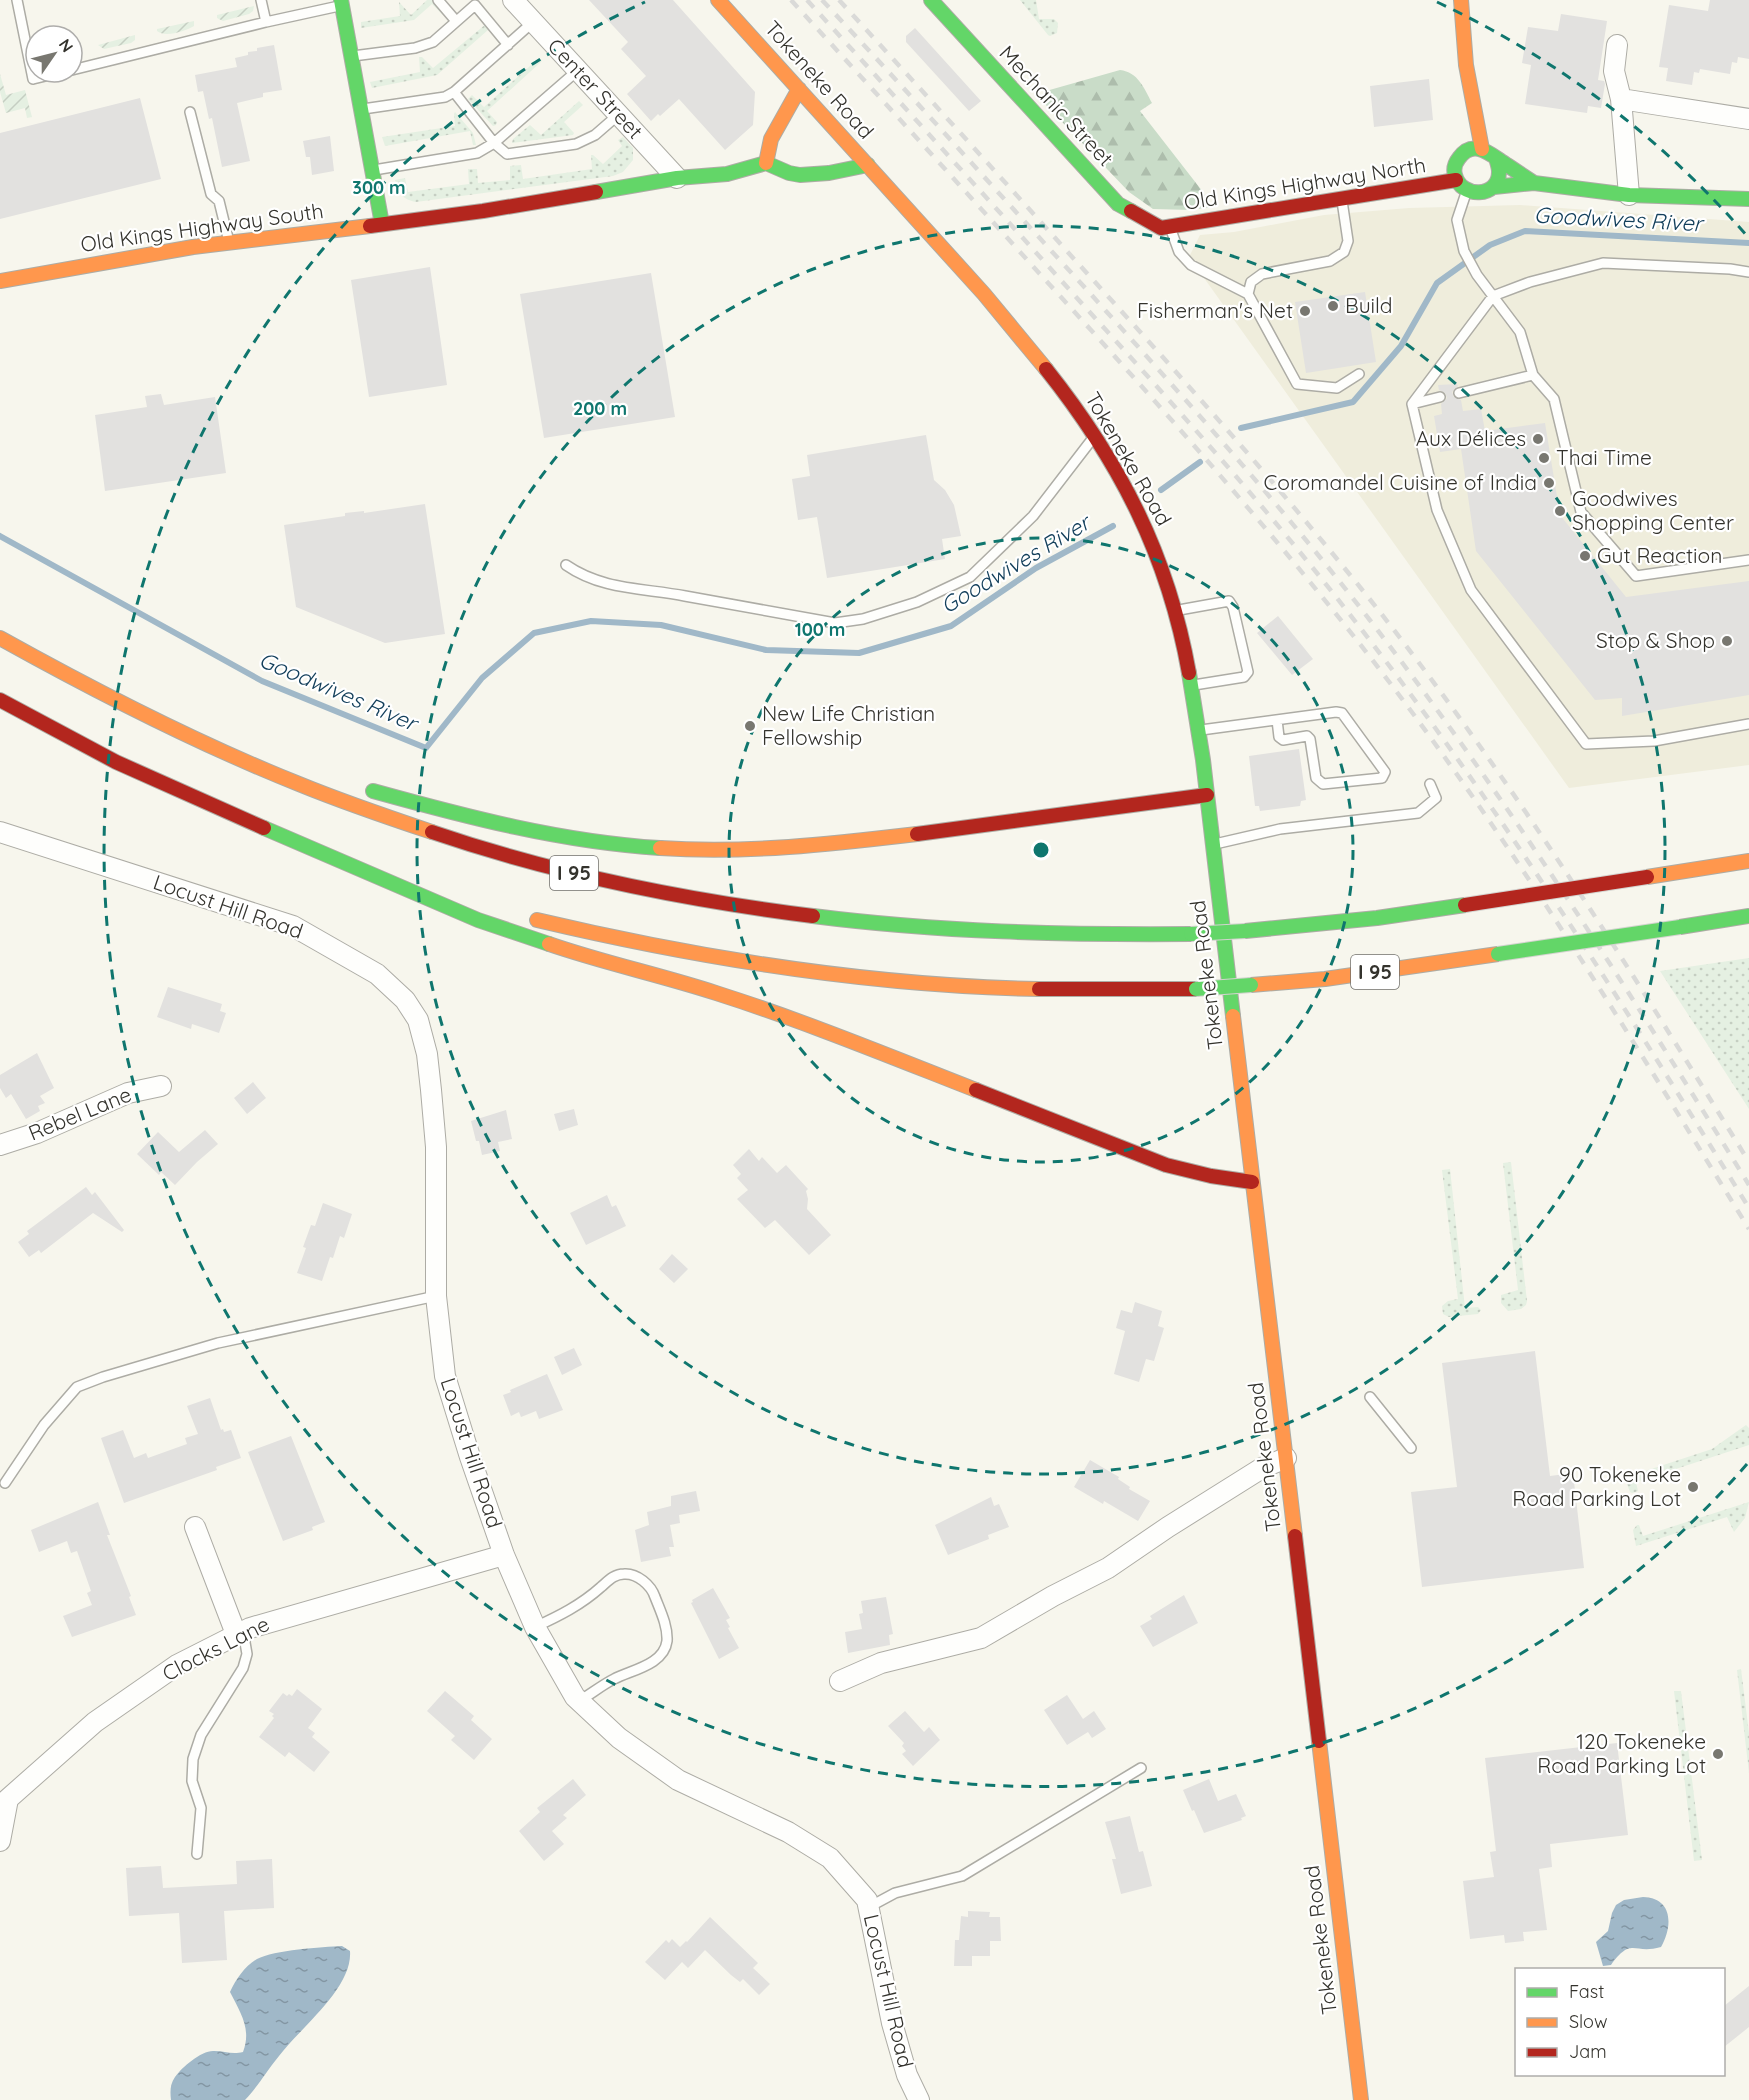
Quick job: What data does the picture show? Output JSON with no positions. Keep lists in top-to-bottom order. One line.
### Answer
{"streets":{"main road":["Tokeneke Road","Mechanic Street","Old Kings Highway North","Old Kings Highway South","I 95"],"street":["Center Street","Locust Hill Road","Rebel Lane","Clocks Lane"]},"crossings":[["Center Street","Old Kings Highway South"],["Mechanic Street","Old Kings Highway North"],["Locust Hill Road","Clocks Lane"]],"water":["Goodwives River"],"places":["Build","Fisherman's Net","Aux Délices","Thai Time","Coromandel Cuisine of India","Goodwives Shopping Center","Gut Reaction","Stop & Shop","New Life Christian Fellowship","90 Tokeneke Road Parking Lot","120 Tokeneke Road Parking Lot"],"legend":["Fast","Slow","Jam"],"north":"top right","rings":["300 m","200 m","100 m"]}
